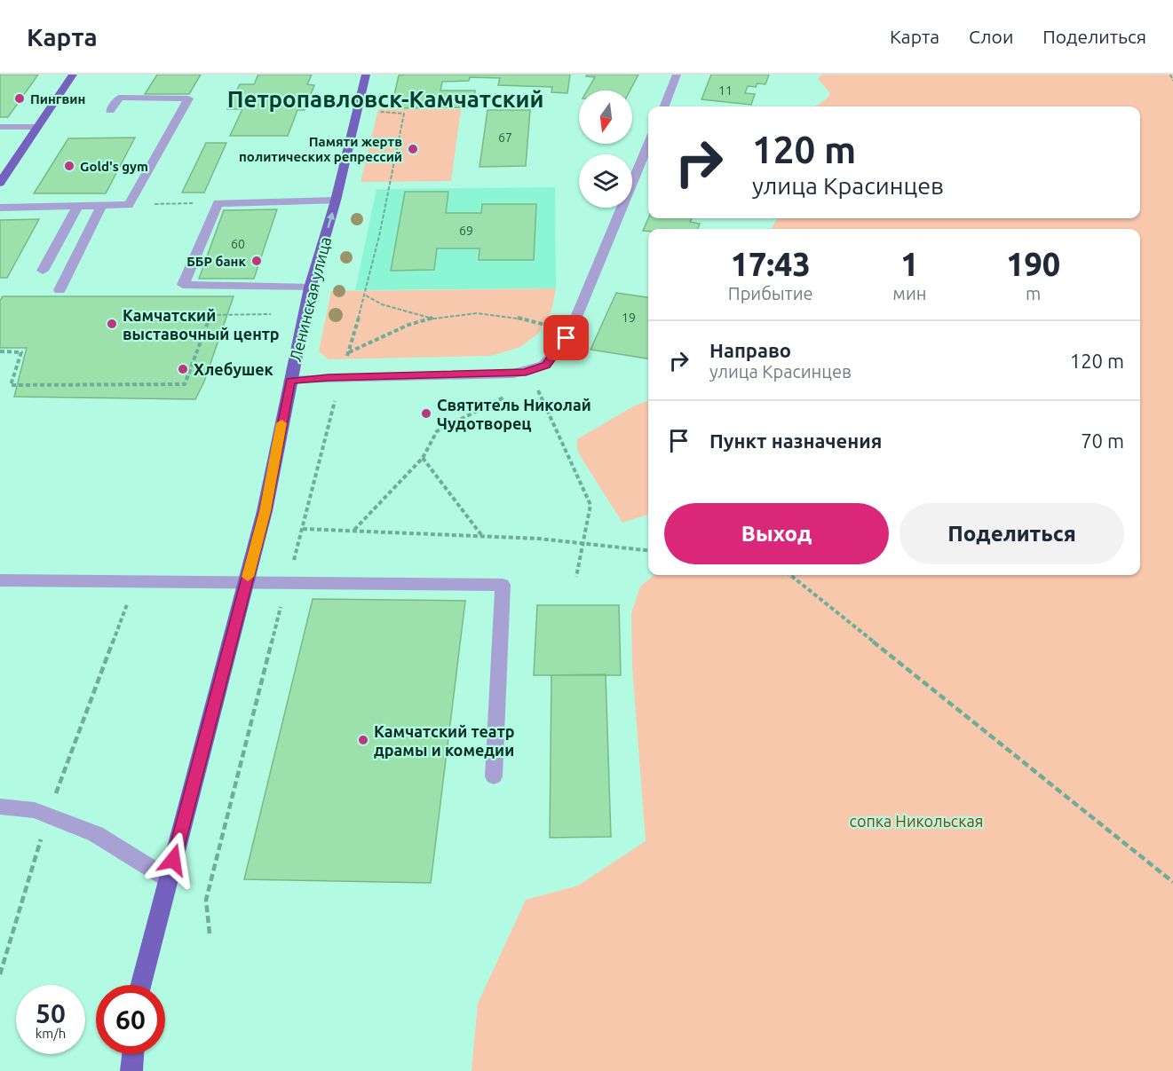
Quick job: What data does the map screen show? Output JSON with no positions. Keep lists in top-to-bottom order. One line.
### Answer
{"streets":{"main road":["Ленинская улица"]},"districts":["Петропавловск-Камчатский"],"parks":["сопка Никольская"],"places":["Пингвин","Памяти жертв политических репрессий","Gold's gym","ББР банк","Камчатский выставочный центр","Хлебушек","Святитель Николай Чудотворец","Камчатский театр драмы и комедии"],"house_numbers":["11","67","69","60","19"],"north":"bottom","page":{"header":"Карта","nav":["Карта","Слои","Поделиться"],"turn":["120 m","улица Красинцев"],"eta":["17:43","Прибытие","1","мин","190","m"],"list":[{"name":"Направо","note":"улица Красинцев","value":"120 m"},{"name":"Пункт назначения","value":"70 m"}],"buttons":["Выход","Поделиться"],"speed":"50 km/h","limit":"60"}}
